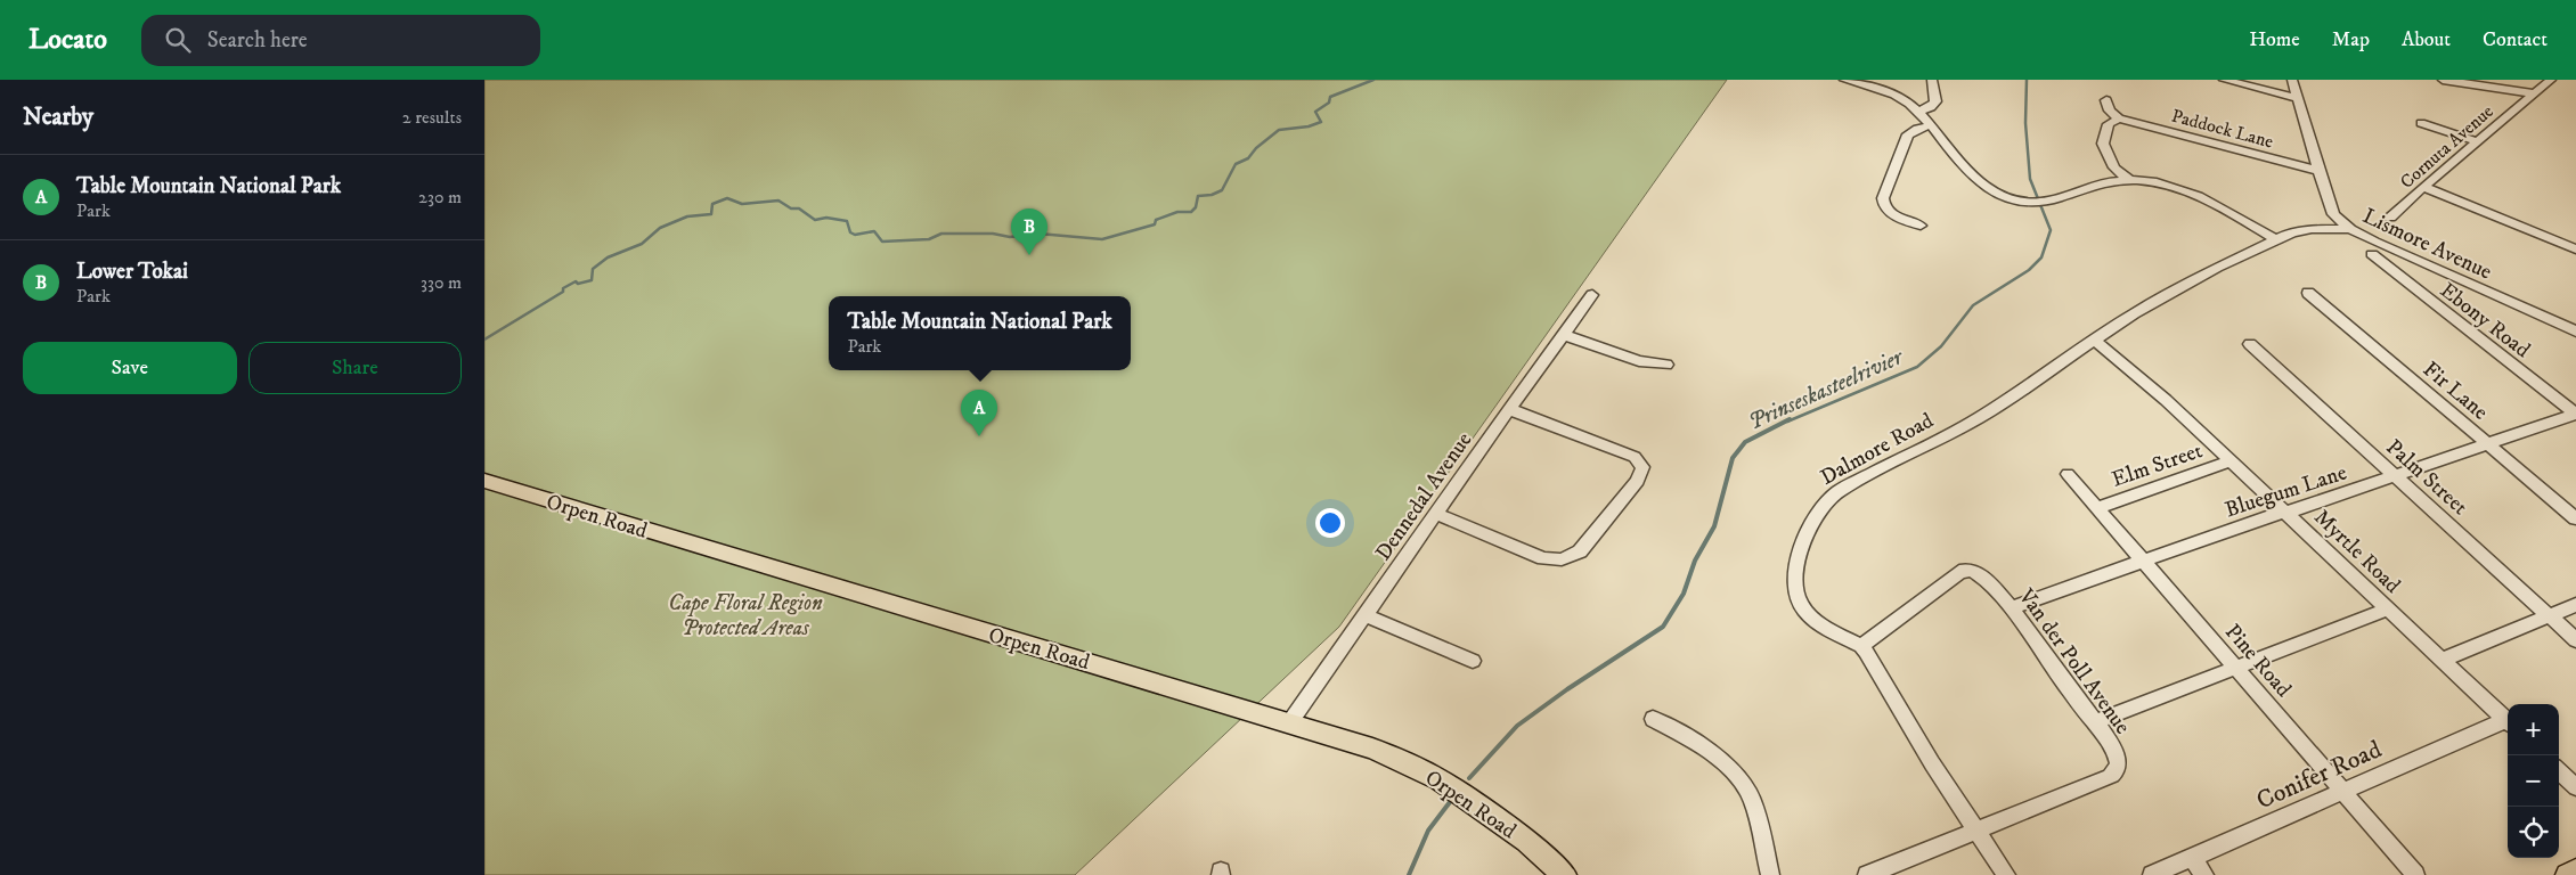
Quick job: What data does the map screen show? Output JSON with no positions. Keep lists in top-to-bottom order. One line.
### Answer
{"streets":{"main road":["Orpen Road"],"street":["Paddock Lane","Cornuta Avenue","Lismore Avenue","Ebony Road","Fir Lane","Dalmore Road","Elm Street","Palm Street","Bluegum Lane","Dennedal Avenue","Myrtle Road","Pine Road","Van der Poll Avenue","Conifer Road"]},"crossings":[["Paddock Lane","Lismore Avenue"],["Lismore Avenue","Dalmore Road"],["Ebony Road","Bluegum Lane"],["Fir Lane","Bluegum Lane"],["Dalmore Road","Myrtle Road"],["Dalmore Road","Van der Poll Avenue"],["Elm Street","Myrtle Road"],["Elm Street","Pine Road"],["Palm Street","Bluegum Lane"],["Bluegum Lane","Myrtle Road"],["Bluegum Lane","Pine Road"],["Bluegum Lane","Van der Poll Avenue"],["Dennedal Avenue","Orpen Road"],["Pine Road","Conifer Road"]],"water":["Prinseskasteelrivier"],"parks":["Cape Floral Region Protected Areas"],"page":{"header":"Locato","search":"Search here","nav":["Home","Map","About","Contact"],"heading":["Nearby","2 results"],"list":[{"mark":"A","name":"Table Mountain National Park","note":"Park","value":"230 m"},{"mark":"B","name":"Lower Tokai","note":"Park","value":"330 m"}],"pins":["B","A"],"popup":["Table Mountain National Park","Park"],"buttons":["Save","Share"],"map_buttons":["+","−"]}}
